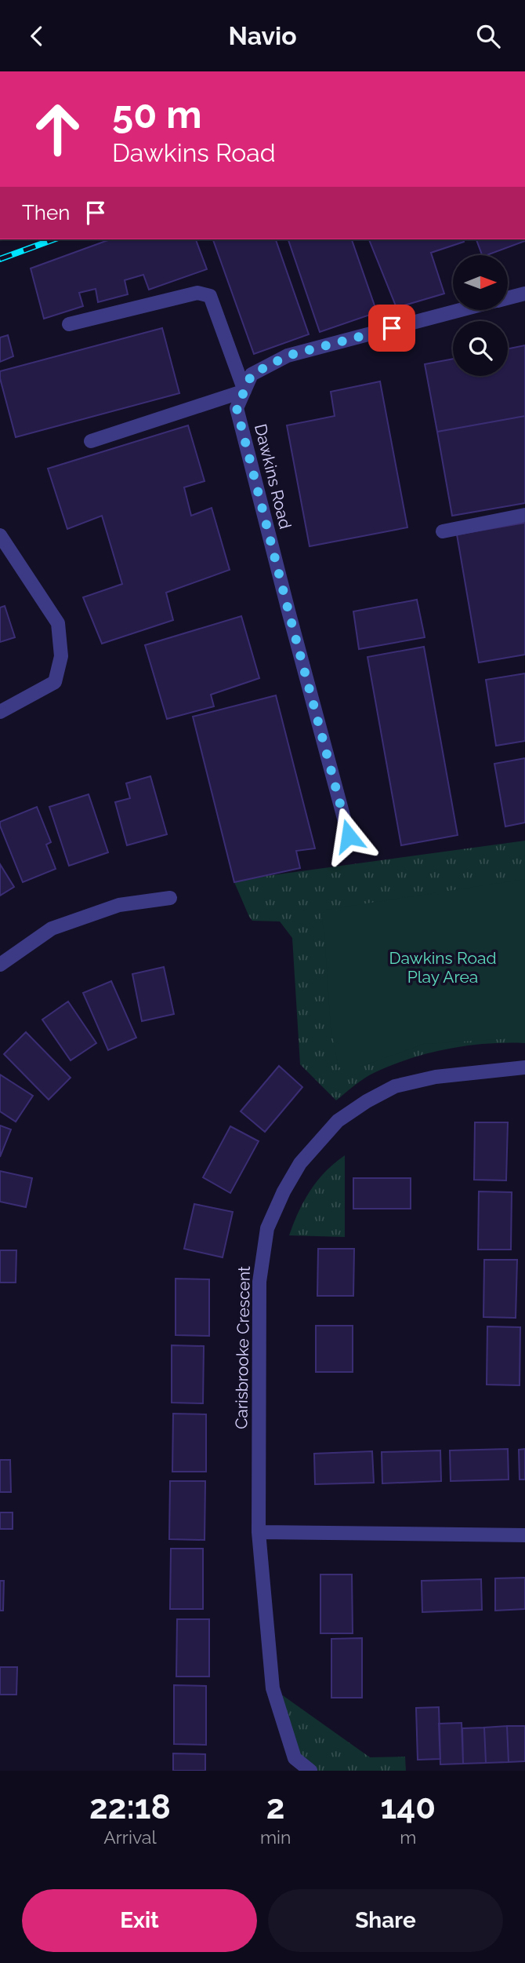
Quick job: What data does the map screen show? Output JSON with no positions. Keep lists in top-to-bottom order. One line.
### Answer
{"streets":{"street":["Dawkins Road","Carisbrooke Crescent"]},"parks":["Dawkins Road Play Area"],"north":"right","page":{"header":"Navio","turn":["50 m","Dawkins Road"],"then":"Then","eta":["22:18","Arrival","2","min","140","m"],"buttons":["Exit","Share"]}}
